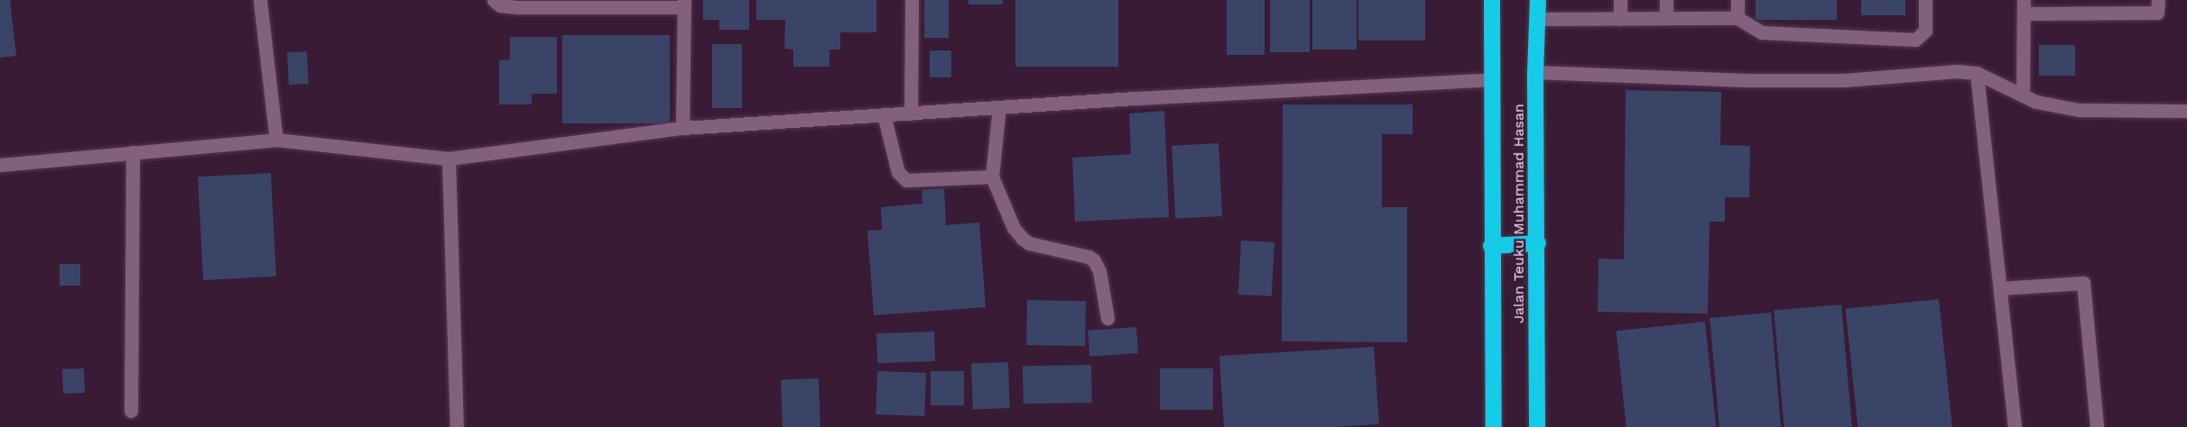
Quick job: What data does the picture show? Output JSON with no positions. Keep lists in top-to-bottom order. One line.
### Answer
{"streets":{"highway":["Jalan Teuku Muhammad Hasan"]}}
